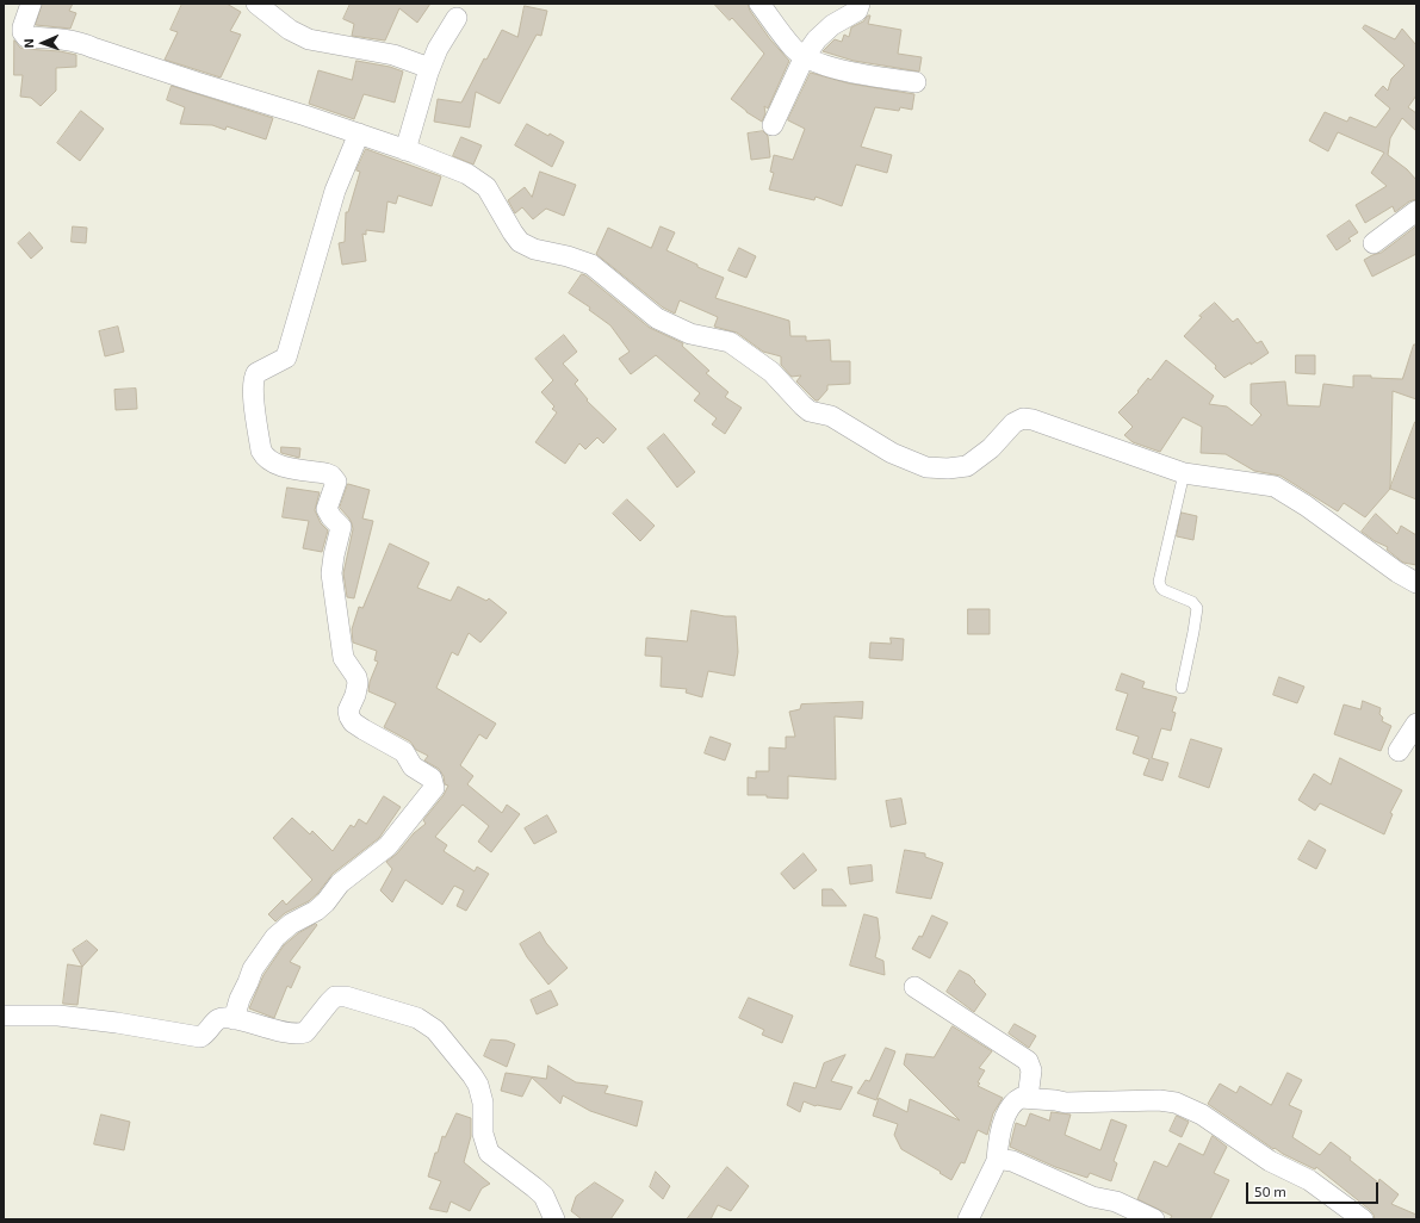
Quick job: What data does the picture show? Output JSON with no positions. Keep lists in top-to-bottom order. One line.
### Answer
{"scale_bar":"50 m","north":"left"}
